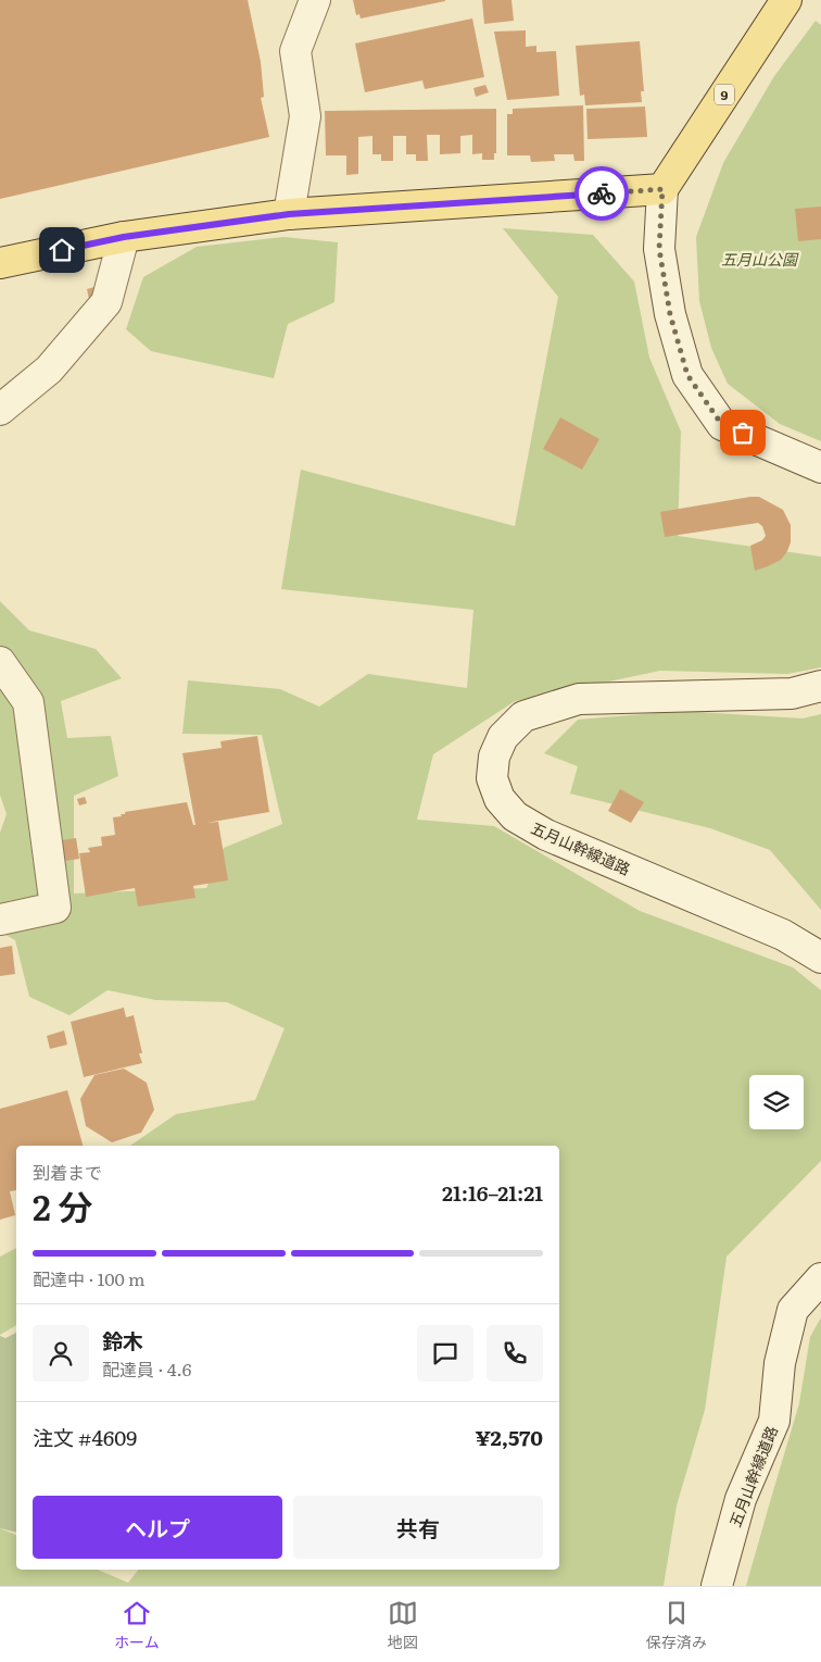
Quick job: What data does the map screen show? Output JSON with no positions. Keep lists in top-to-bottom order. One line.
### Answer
{"streets":{"main road":["9"],"street":["五月山幹線道路"]},"parks":["五月山公園"],"page":{"heading":["2 分","到着まで","21:16–21:21"],"panel":["鈴木","配達員 · 4.6","注文 #4609","¥2,570"],"bar":"配達中 · 100 m","buttons":["ヘルプ","共有"],"tabs":["ホーム","地図","保存済み"]}}
